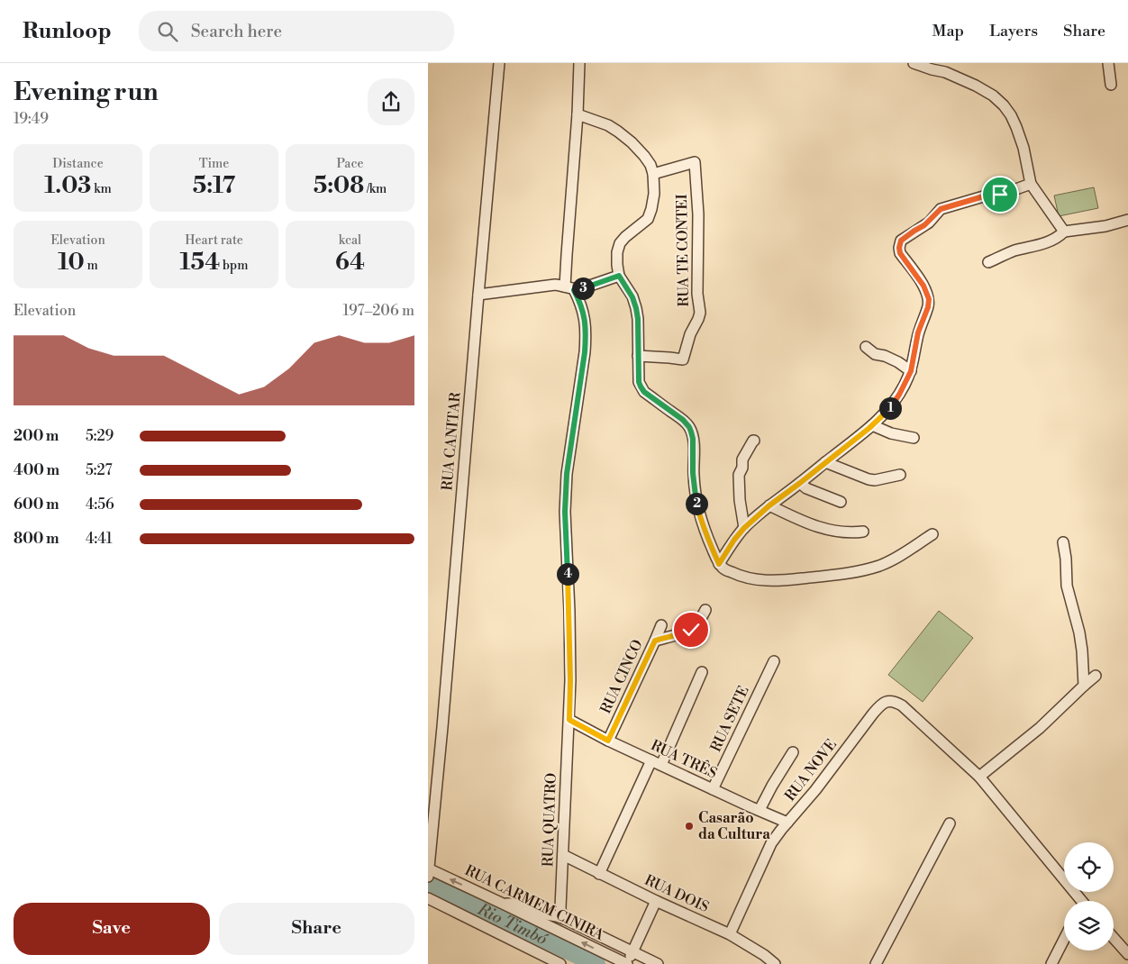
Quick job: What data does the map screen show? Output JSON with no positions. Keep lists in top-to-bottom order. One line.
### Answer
{"streets":{"street":["RUA TE CONTEI","RUA CANITAR","RUA CINCO","RUA SETE","RUA TRÊS","RUA NOVE","RUA QUATRO","RUA DOIS","RUA CARMEM CINIRA"]},"crossings":[["RUA CANITAR","RUA CARMEM CINIRA"],["RUA CINCO","RUA TRÊS"],["RUA SETE","RUA TRÊS"],["RUA TRÊS","RUA NOVE"],["RUA TRÊS","RUA QUATRO"],["RUA NOVE","RUA DOIS"],["RUA QUATRO","RUA DOIS"]],"water":["Rio Timbó"],"places":["Casarão da Cultura"],"page":{"header":"Runloop","search":"Search here","nav":["Map","Layers","Share"],"heading":["Evening run","19:49"],"stats":[["Distance","1.03 km"],["Time","5:17"],["Pace","5:08 /km"],["Elevation","10 m"],["Heart rate","154 bpm"],["kcal","64"]],"pins":["3","1","2","4"],"chart":["Elevation","197–206 m"],"list":[{"name":"200 m","note":"5:29"},{"name":"400 m","note":"5:27"},{"name":"600 m","note":"4:56"},{"name":"800 m","note":"4:41"}],"buttons":["Save","Share"]}}
